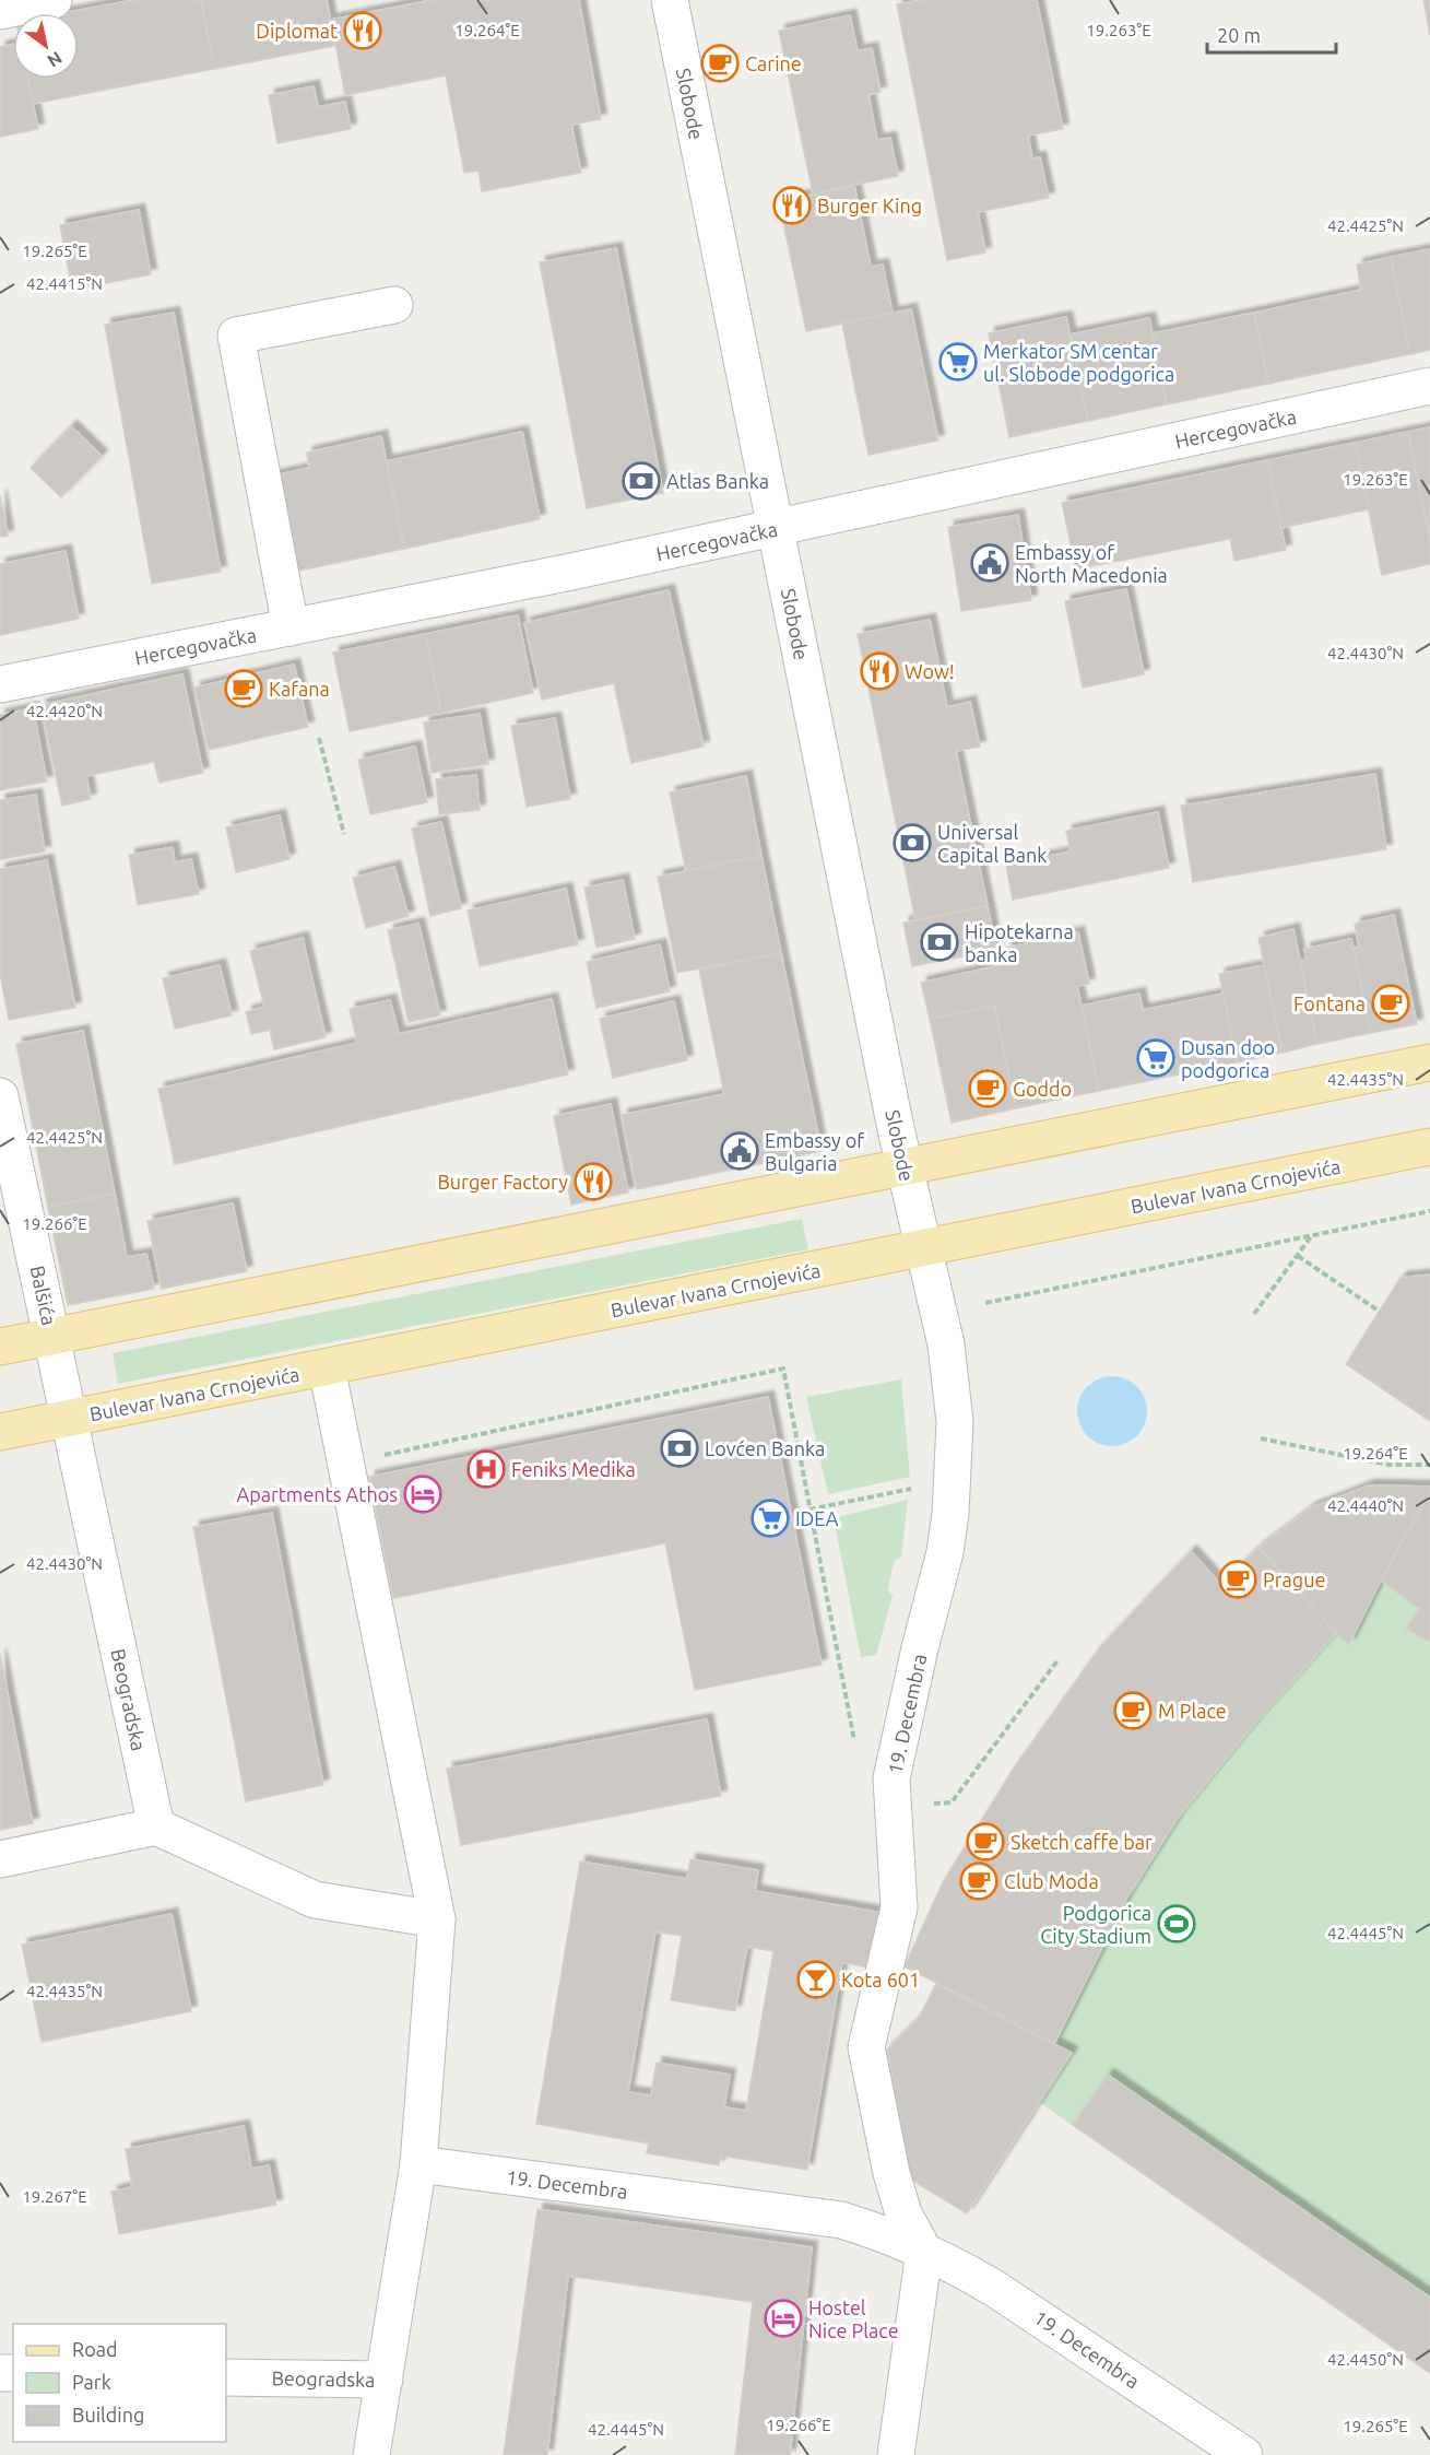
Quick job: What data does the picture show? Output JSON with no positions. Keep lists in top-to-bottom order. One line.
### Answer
{"streets":{"main road":["Bulevar Ivana Crnojevića"],"street":["Slobode","Hercegovačka","Balšića","Beogradska","19. Decembra"]},"crossings":[["Slobode","Hercegovačka"],["Slobode","Bulevar Ivana Crnojevića"],["Slobode","19. Decembra"],["Bulevar Ivana Crnojevića","Balšića"],["Bulevar Ivana Crnojevića","Beogradska"],["Bulevar Ivana Crnojevića","19. Decembra"],["Balšića","Beogradska"]],"places":{"restaurant":["Diplomat","Burger King","Wow!","Burger Factory"],"cafe":["Carine","Kafana","Fontana","Goddo","Prague","M Place","Sketch caffe bar","Club Moda"],"supermarket":["Merkator SM centar ul. Slobode podgorica","Dusan doo podgorica","IDEA"],"bank":["Atlas Banka","Universal Capital Bank","Hipotekarna banka","Lovćen Banka"],"public building":["Embassy of North Macedonia","Embassy of Bulgaria"],"hospital":["Feniks Medika"],"hotel":["Apartments Athos","Hostel Nice Place"],"sports":["Podgorica City Stadium"],"bar":["Kota 601"]},"legend":["Road","Park","Building"],"scale_bar":"20 m","north":"bottom right","coordinates":["19.264°E","19.263°E","42.4425°N","19.265°E","42.4415°N","42.4430°N","42.4420°N","42.4435°N","19.266°E","42.4440°N","42.4445°N","19.267°E","42.4450°N"]}
